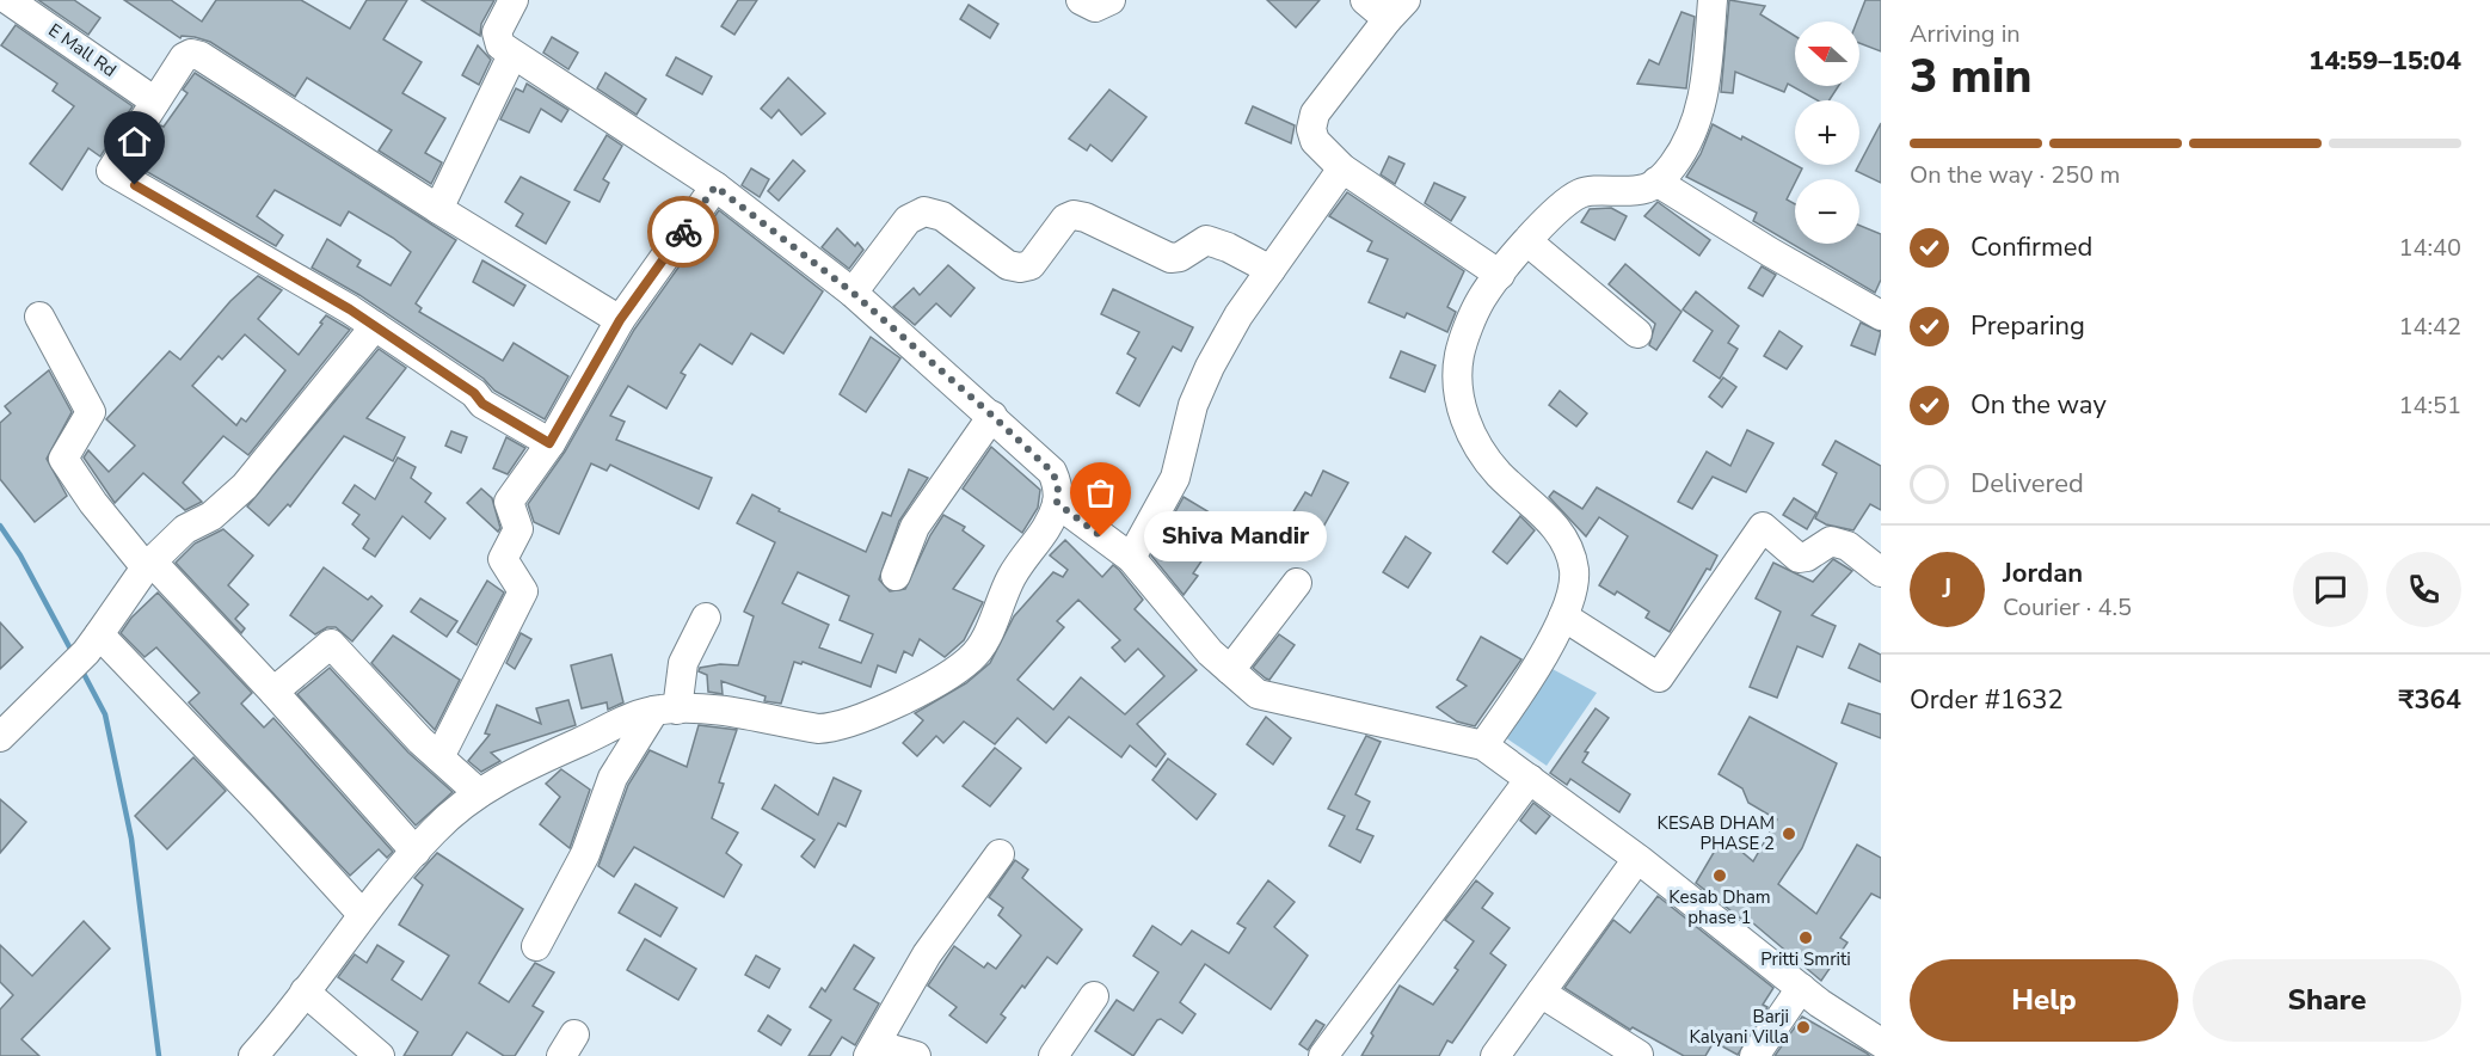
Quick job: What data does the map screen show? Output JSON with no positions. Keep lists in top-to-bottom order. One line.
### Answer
{"streets":{"street":["E Mall Rd"]},"places":["Shiva Mandir","KESAB DHAM PHASE 2","Kesab Dham phase 1","Pritti Smriti","Barji Kalyani Villa"],"north":"left","page":{"heading":["3 min","Arriving in","14:59–15:04"],"panel":["Jordan","Courier · 4.5","Order #1632","₹364"],"map_buttons":["+","−"],"bar":"On the way · 250 m","list":[["Confirmed","14:40"],["Preparing","14:42"],["On the way","14:51"],"Delivered"],"bubble":"Shiva Mandir","round":"J","buttons":["Help","Share"]}}
